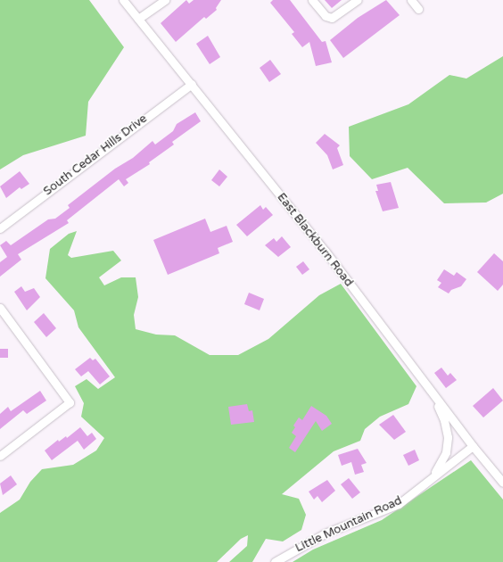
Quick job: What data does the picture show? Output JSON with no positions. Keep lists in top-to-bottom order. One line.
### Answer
{"streets":{"street":["South Cedar Hills Drive","East Blackburn Road","Little Mountain Road"]},"crossings":[["South Cedar Hills Drive","East Blackburn Road"],["East Blackburn Road","Little Mountain Road"]]}
